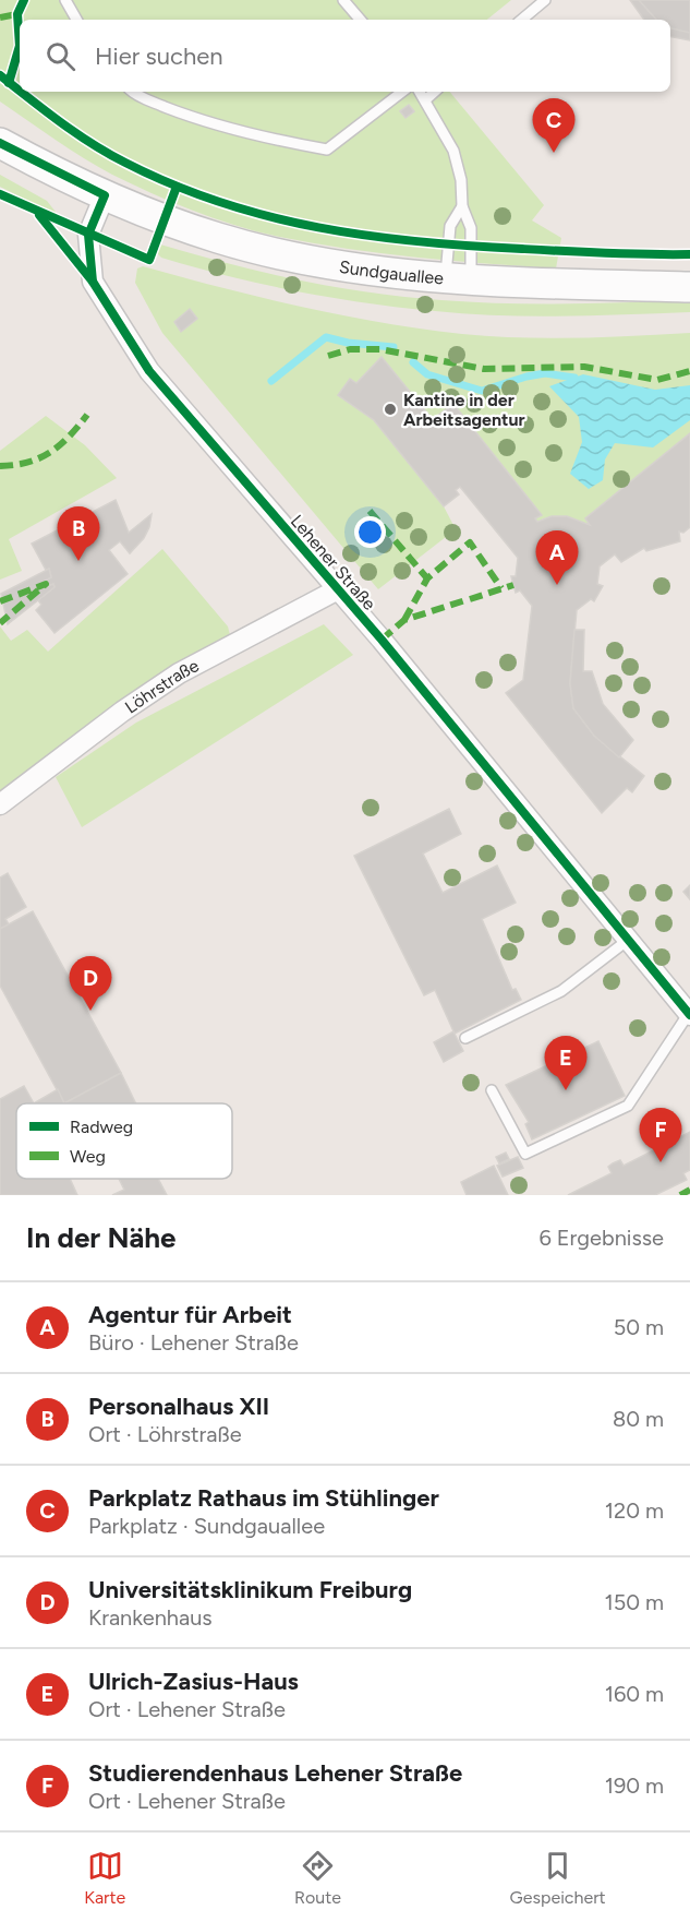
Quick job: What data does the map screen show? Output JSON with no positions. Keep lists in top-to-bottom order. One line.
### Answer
{"streets":{"street":["Sundgauallee","Lehener Straße","Löhrstraße"]},"crossings":[["Sundgauallee","Lehener Straße"],["Lehener Straße","Löhrstraße"]],"places":["Kantine in der Arbeitsagentur"],"legend":["Radweg","Weg"],"page":{"search":"Hier suchen","pins":["C","B","A","D","E","F"],"heading":["In der Nähe","6 Ergebnisse"],"list":[{"mark":"A","name":"Agentur für Arbeit","note":"Büro · Lehener Straße","value":"50 m"},{"mark":"B","name":"Personalhaus XII","note":"Ort · Löhrstraße","value":"80 m"},{"mark":"C","name":"Parkplatz Rathaus im Stühlinger","note":"Parkplatz · Sundgauallee","value":"120 m"},{"mark":"D","name":"Universitätsklinikum Freiburg","note":"Krankenhaus","value":"150 m"},{"mark":"E","name":"Ulrich-Zasius-Haus","note":"Ort · Lehener Straße","value":"160 m"},{"mark":"F","name":"Studierendenhaus Lehener Straße","note":"Ort · Lehener Straße","value":"190 m"}],"nav":["Karte","Route","Gespeichert"]}}
